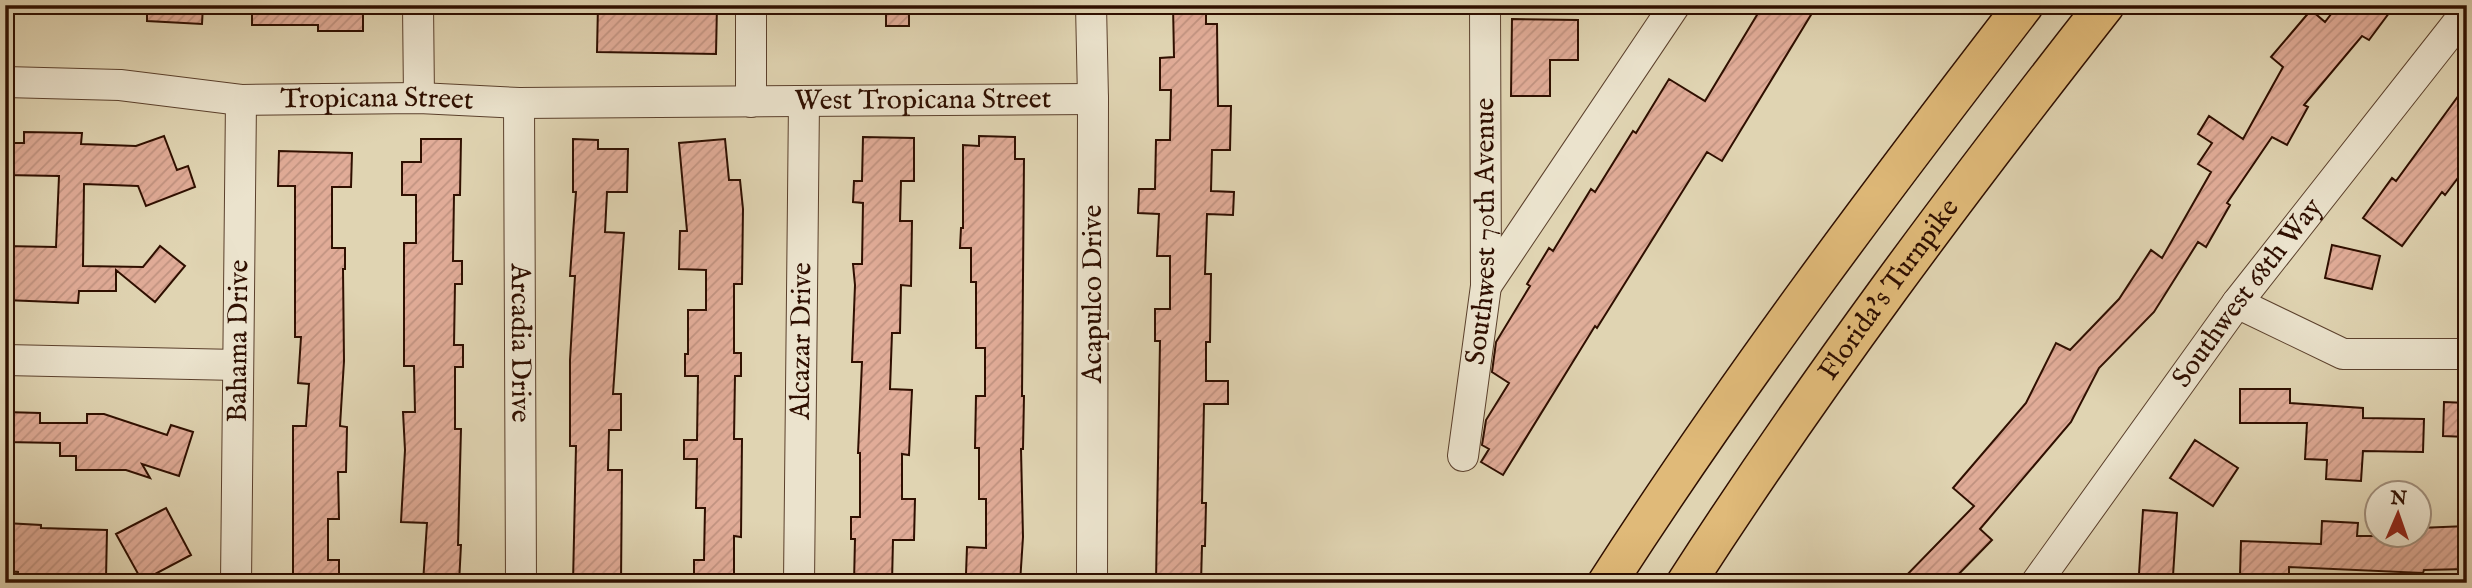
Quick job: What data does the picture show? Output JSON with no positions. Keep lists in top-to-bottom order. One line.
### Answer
{"streets":{"highway":["Florida's Turnpike"],"street":["West Tropicana Street","Tropicana Street","Southwest 70th Avenue","Southwest 68th Way","Acapulco Drive","Bahama Drive","Alcazar Drive","Arcadia Drive"]},"crossings":[["West Tropicana Street","Tropicana Street"],["West Tropicana Street","Acapulco Drive"],["West Tropicana Street","Alcazar Drive"],["Tropicana Street","Bahama Drive"],["Tropicana Street","Arcadia Drive"]],"north":"top"}
